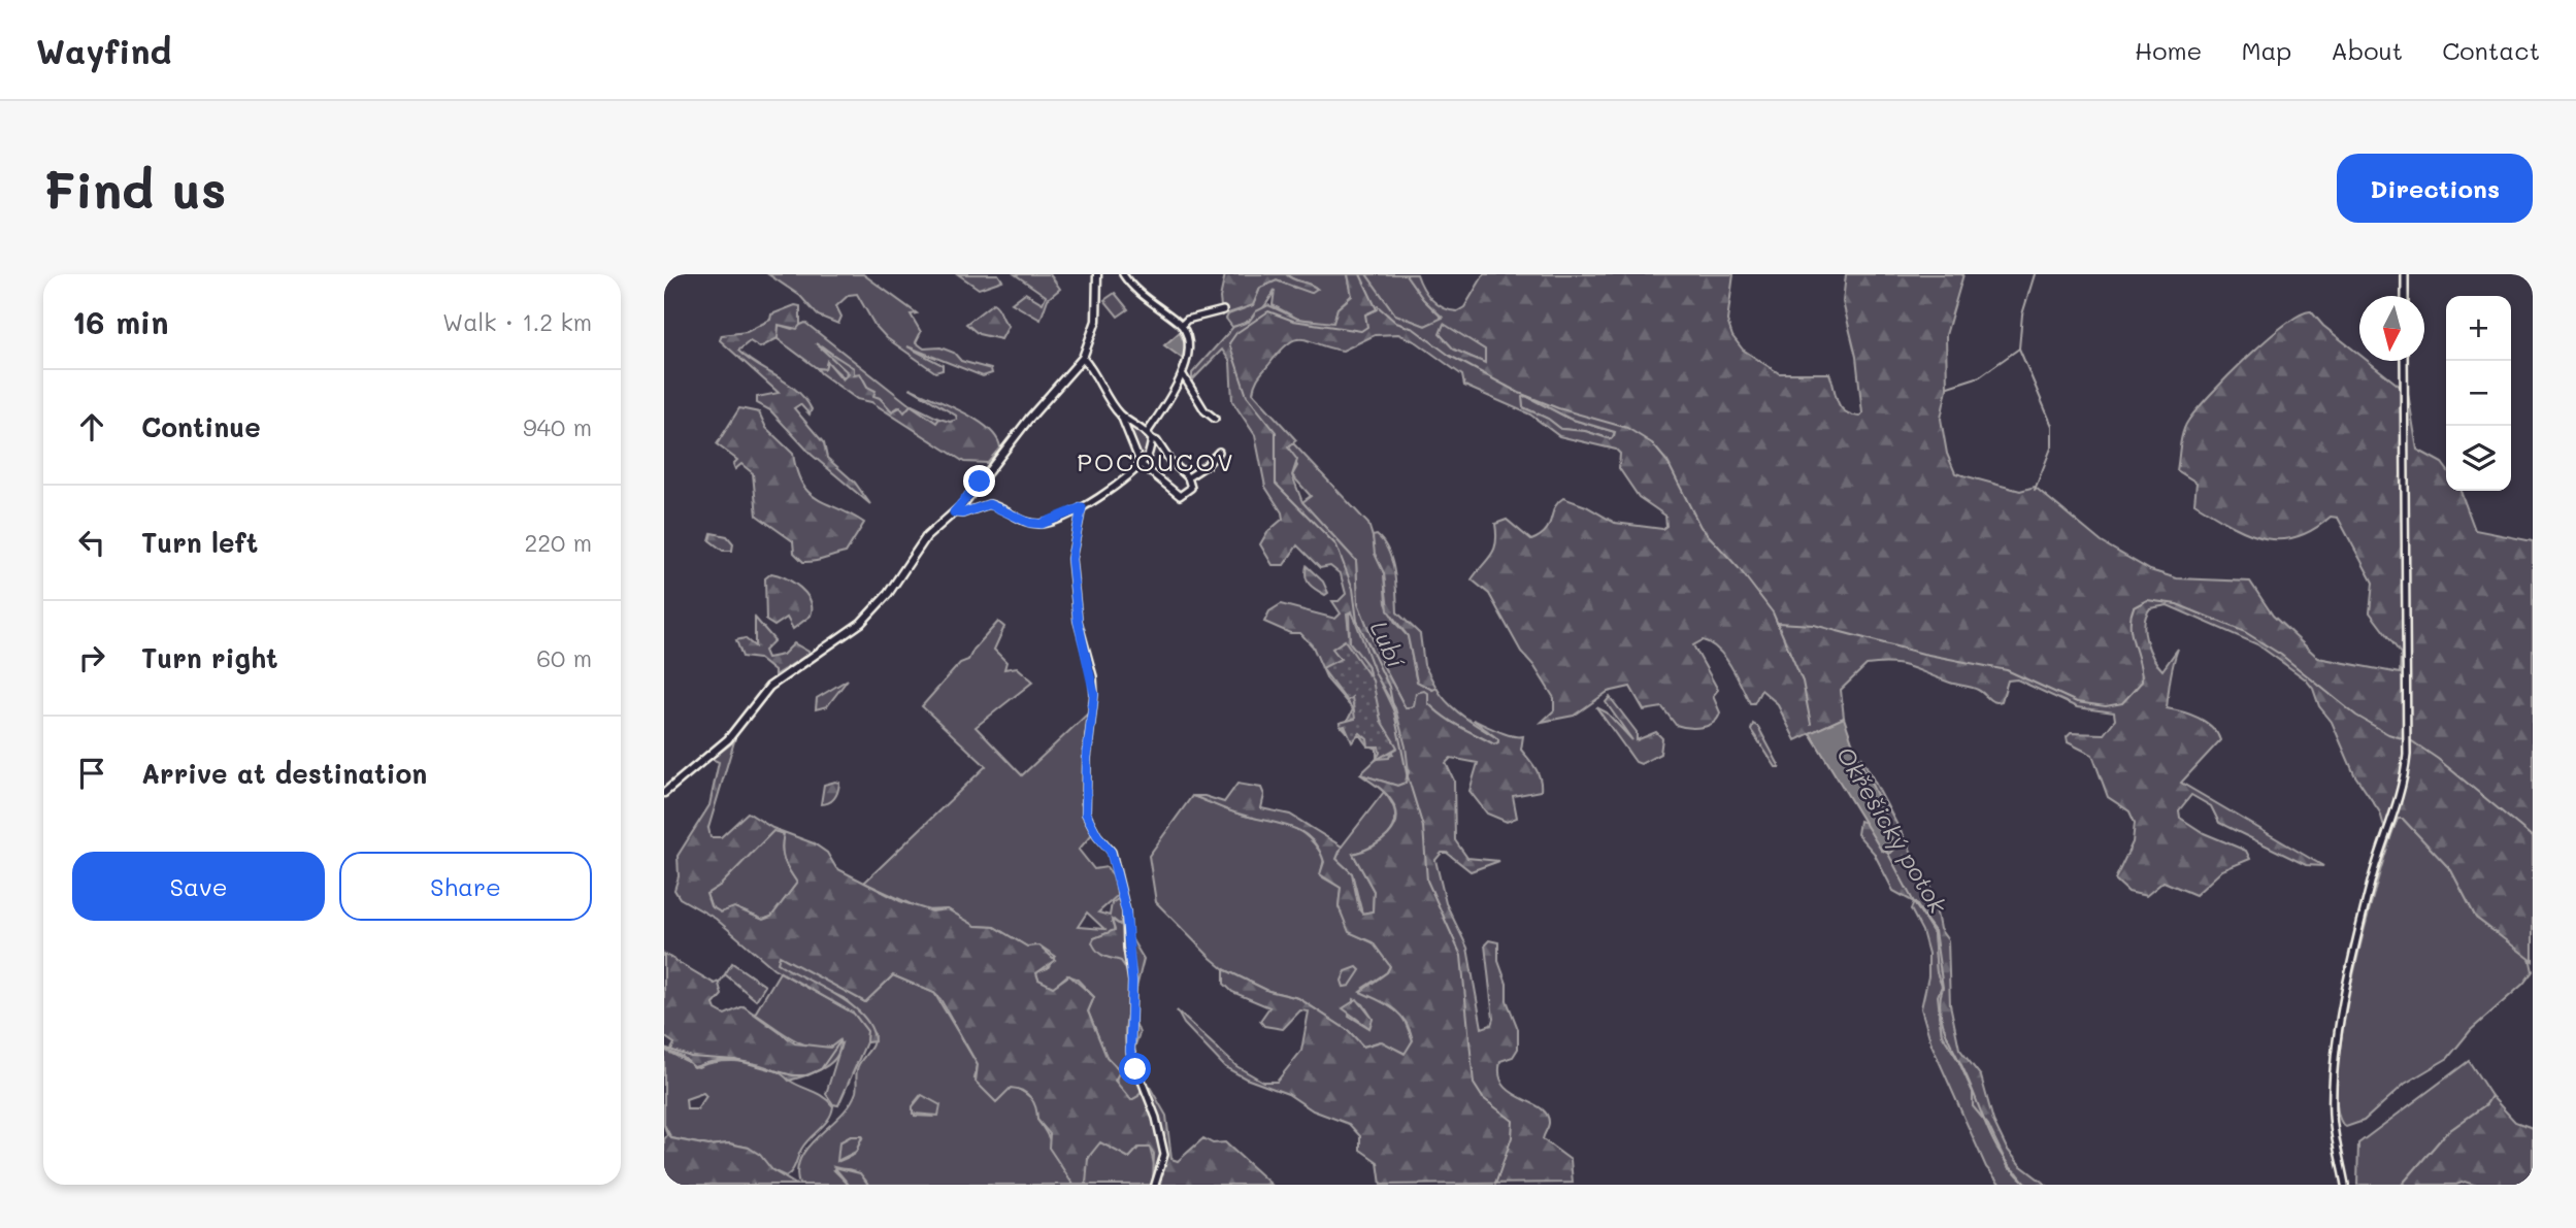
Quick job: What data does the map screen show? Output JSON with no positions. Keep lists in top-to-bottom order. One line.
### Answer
{"districts":["POCOUCOV"],"water":["Lubí","Okřešický potok"],"north":"bottom","page":{"header":"Wayfind","nav":["Home","Map","About","Contact"],"buttons":["Directions",["Save","Share"]],"title":"Find us","heading":["16 min","Walk · 1.2 km"],"map_buttons":["+","−"],"list":[["Continue","940 m"],["Turn left","220 m"],["Turn right","60 m"],"Arrive at destination"]}}
